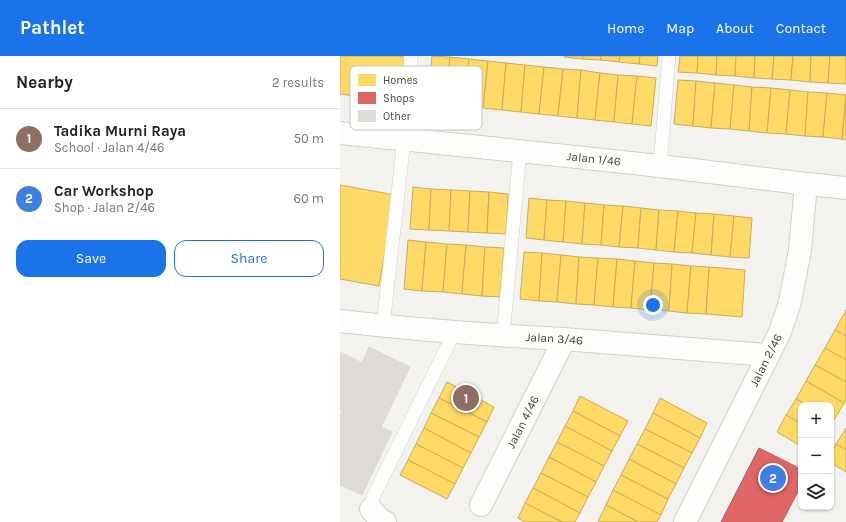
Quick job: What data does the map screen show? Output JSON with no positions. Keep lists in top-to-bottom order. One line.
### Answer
{"streets":{"street":["Jalan 1/46","Jalan 3/46","Jalan 2/46","Jalan 4/46"]},"crossings":[["Jalan 1/46","Jalan 2/46"],["Jalan 3/46","Jalan 2/46"],["Jalan 3/46","Jalan 4/46"]],"legend":["Homes","Shops","Other"],"page":{"header":"Pathlet","nav":["Home","Map","About","Contact"],"heading":["Nearby","2 results"],"list":[{"mark":"1","name":"Tadika Murni Raya","note":"School · Jalan 4/46","value":"50 m"},{"mark":"2","name":"Car Workshop","note":"Shop · Jalan 2/46","value":"60 m"}],"buttons":["Save","Share"],"pins":["1","2"],"map_buttons":["+","−"]}}
